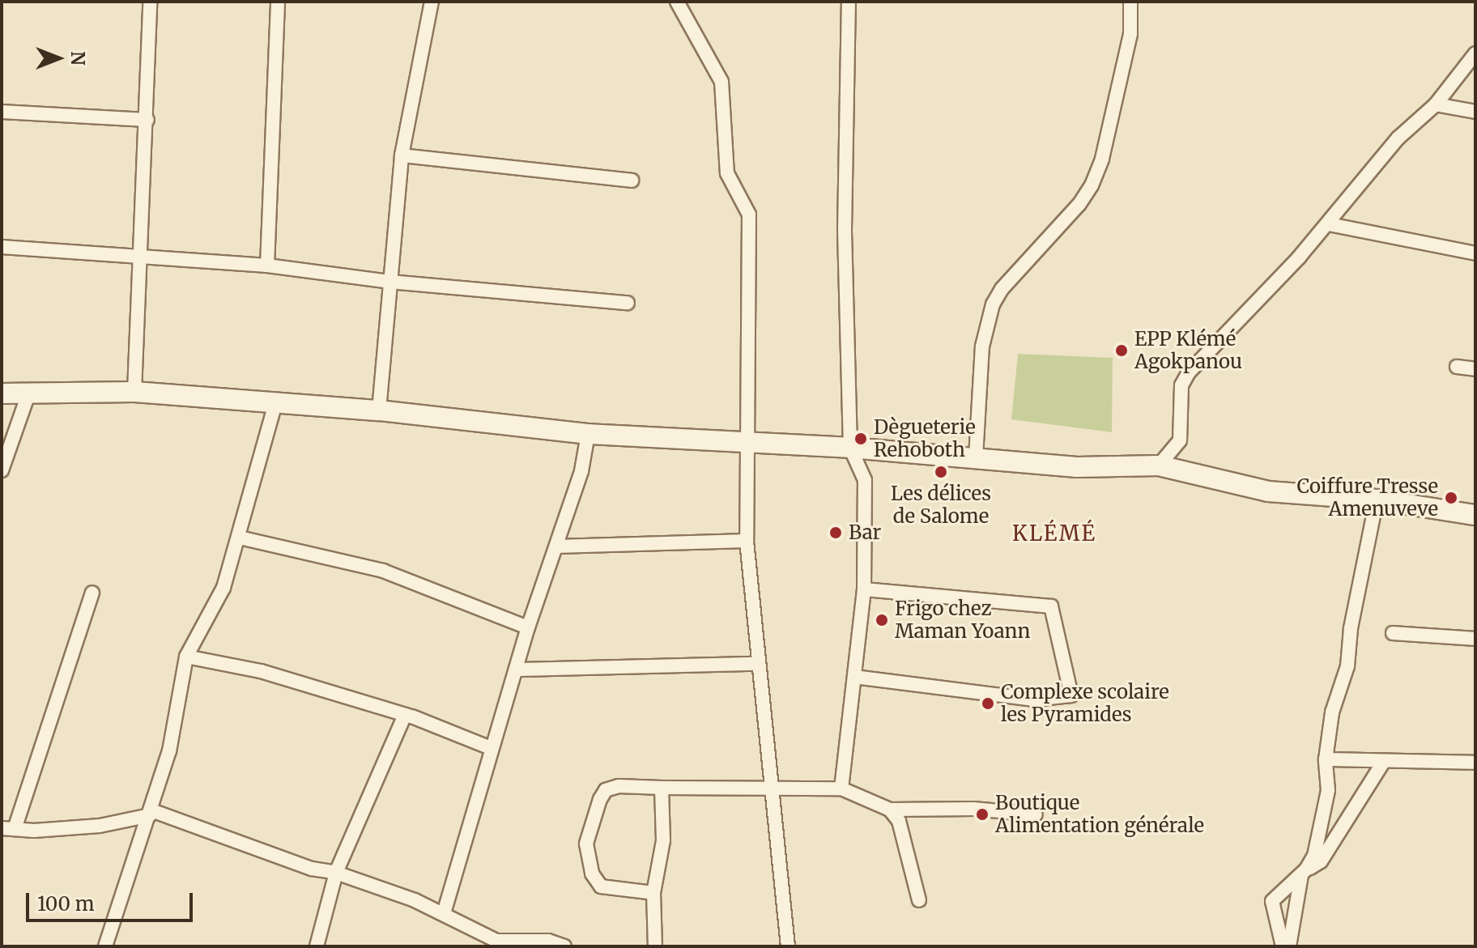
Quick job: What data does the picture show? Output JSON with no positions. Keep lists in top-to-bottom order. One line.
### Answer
{"districts":["KLÉMÉ"],"places":["EPP Klémé Agokpanou","Dègueterie Rehoboth","Les délices de Salome","Coiffure Tresse Amenuveve","Bar","Frigo chez Maman Yoann","Complexe scolaire les Pyramides","Boutique Alimentation générale"],"scale_bar":"100 m","north":"right"}
